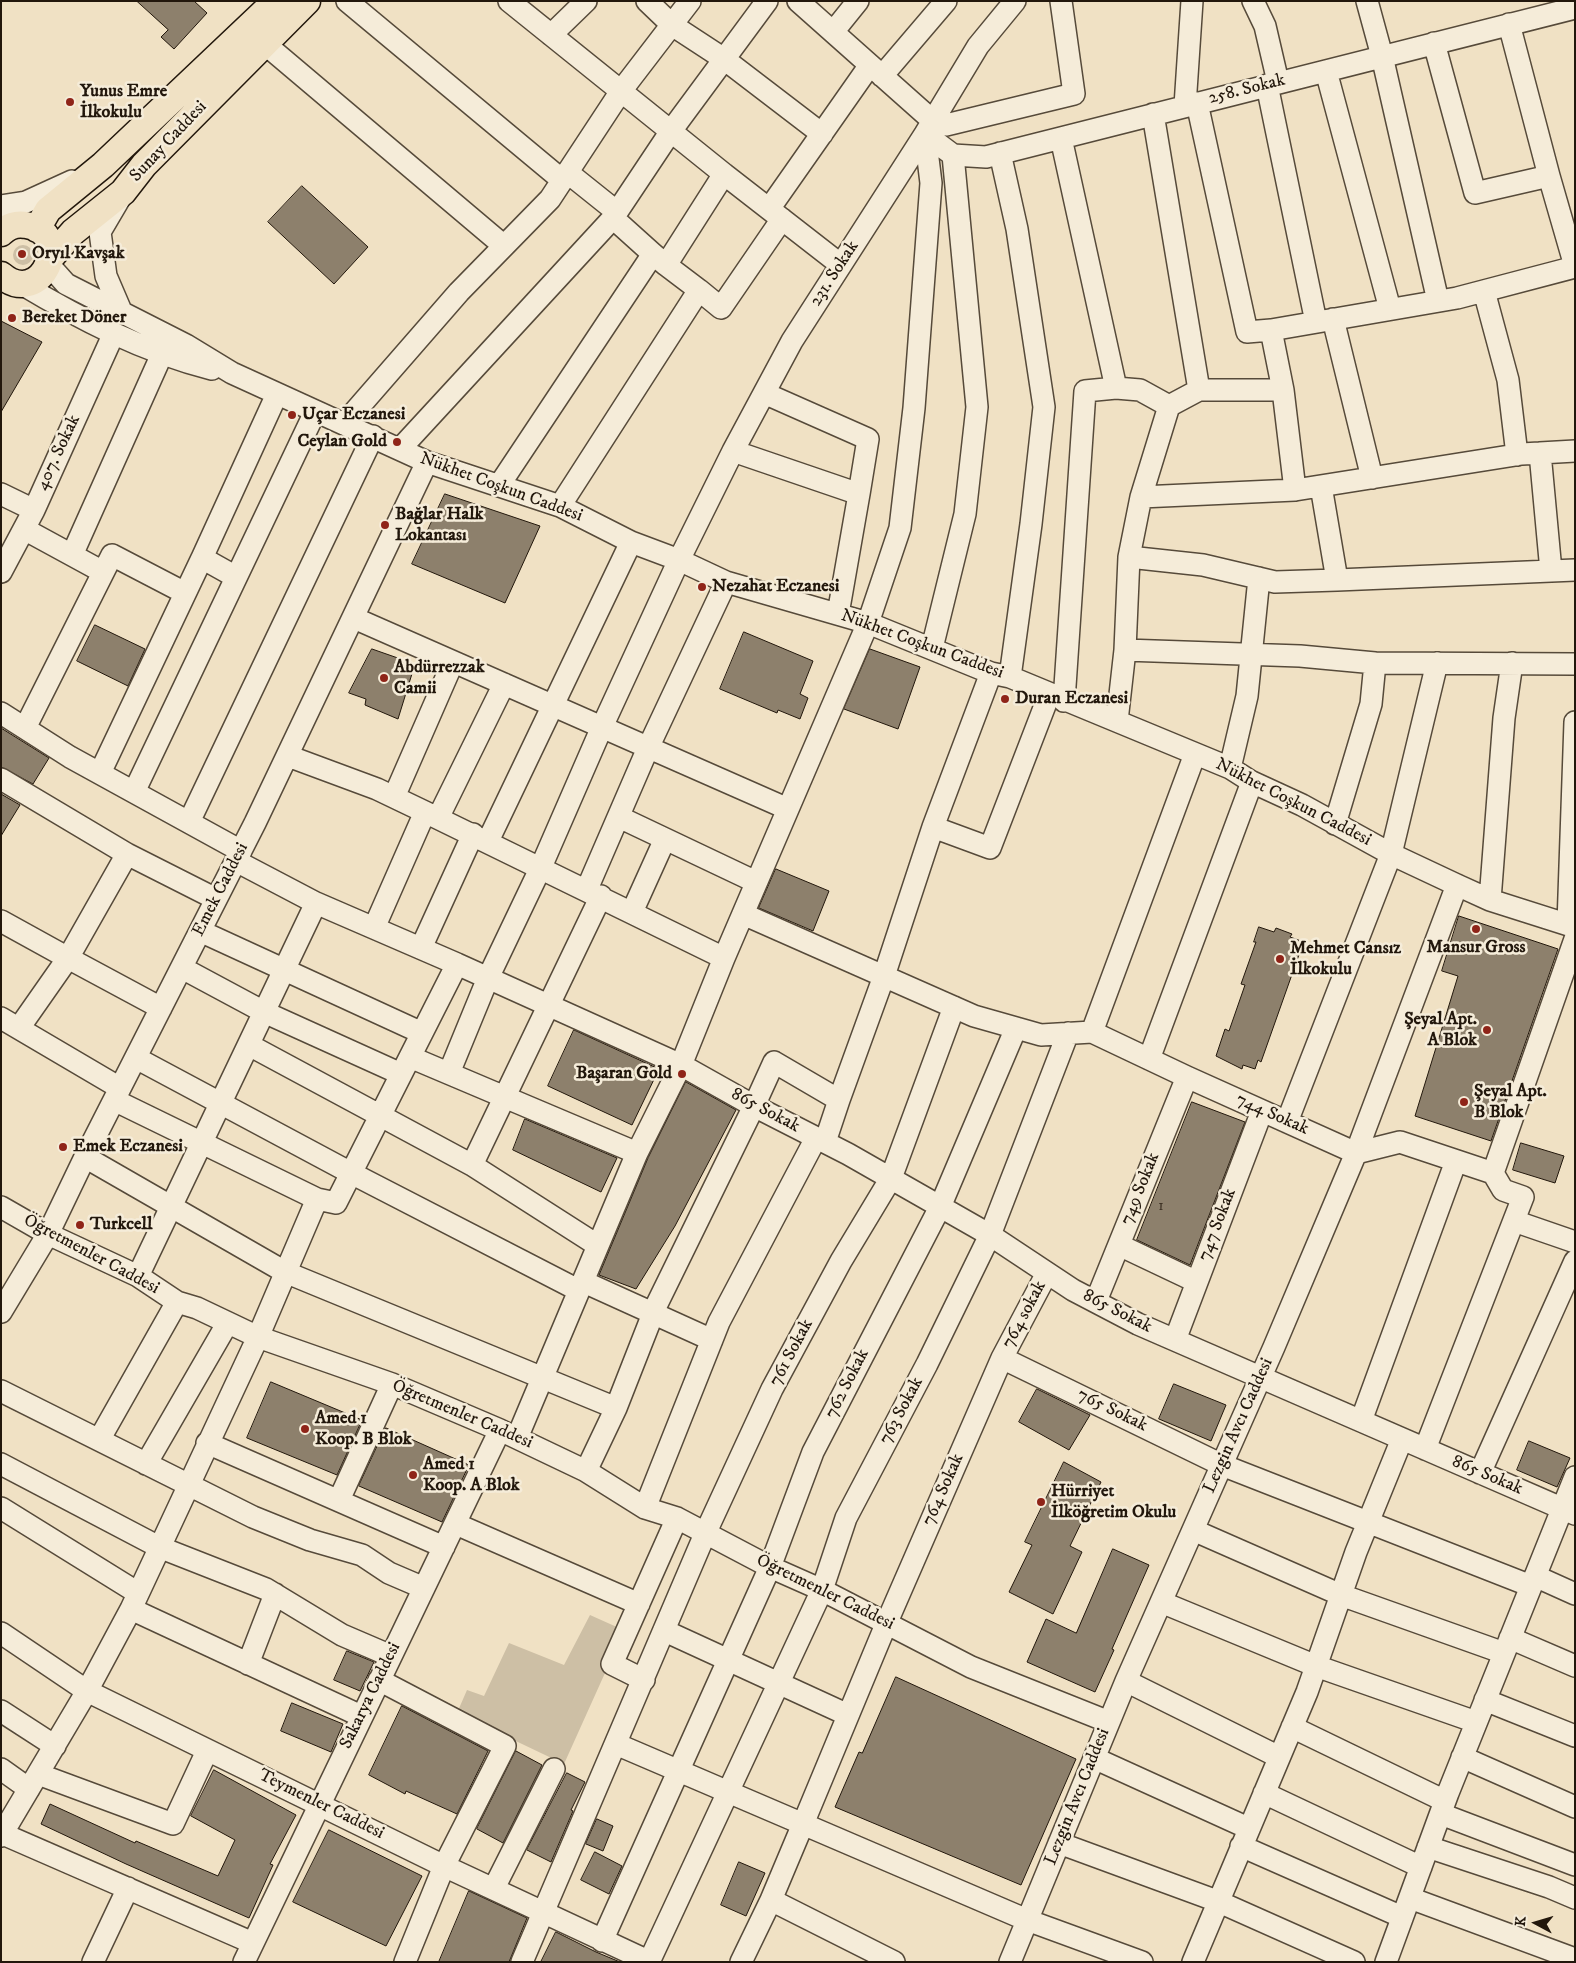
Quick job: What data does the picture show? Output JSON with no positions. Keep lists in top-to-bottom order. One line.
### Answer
{"streets":{"main road":["Sunay Caddesi"],"street":["258. Sokak","231. Sokak","407. Sokak","Nükhet Coşkun Caddesi","Emek Caddesi","865 Sokak","744 Sokak","749 Sokak","747 Sokak","Öğretmenler Caddesi","764 sokak","761 Sokak","762 Sokak","763 Sokak","765 Sokak","Lezgin Avcı Caddesi","764 Sokak","Sakarya Caddesi","Teymenler Caddesi"]},"crossings":[["231. Sokak","Nükhet Coşkun Caddesi"],["231. Sokak","865 Sokak"],["231. Sokak","Sakarya Caddesi"],["Nükhet Coşkun Caddesi","Emek Caddesi"],["Nükhet Coşkun Caddesi","Lezgin Avcı Caddesi"],["Nükhet Coşkun Caddesi","Sakarya Caddesi"],["Emek Caddesi","865 Sokak"],["Emek Caddesi","Öğretmenler Caddesi"],["865 Sokak","749 Sokak"],["865 Sokak","747 Sokak"],["865 Sokak","764 sokak"],["865 Sokak","761 Sokak"],["865 Sokak","762 Sokak"],["865 Sokak","763 Sokak"],["865 Sokak","Lezgin Avcı Caddesi"],["865 Sokak","Sakarya Caddesi"],["744 Sokak","749 Sokak"],["744 Sokak","747 Sokak"],["744 Sokak","Lezgin Avcı Caddesi"],["Öğretmenler Caddesi","761 Sokak"],["Öğretmenler Caddesi","762 Sokak"],["Öğretmenler Caddesi","763 Sokak"],["Öğretmenler Caddesi","Lezgin Avcı Caddesi"],["Öğretmenler Caddesi","764 Sokak"],["Öğretmenler Caddesi","Sakarya Caddesi"],["764 sokak","765 Sokak"],["764 sokak","764 Sokak"],["761 Sokak","Teymenler Caddesi"],["762 Sokak","Teymenler Caddesi"],["763 Sokak","Teymenler Caddesi"],["765 Sokak","Lezgin Avcı Caddesi"],["765 Sokak","764 Sokak"],["Sakarya Caddesi","Teymenler Caddesi"]],"places":["Yunus Emre İlkokulu","Oryıl Kavşak","Bereket Döner","Uçar Eczanesi","Ceylan Gold","Bağlar Halk Lokantası","Nezahat Eczanesi","Abdürrezzak Camii","Duran Eczanesi","Mansur Gross","Mehmet Cansız İlkokulu","Şeyal Apt. A Blok","Başaran Gold","Şeyal Apt. B Blok","Emek Eczanesi","Turkcell","Amed 1 Koop. B Blok","Amed 1 Koop. A Blok","Hürriyet İlköğretim Okulu"],"house_numbers":["1"],"north":"left"}
